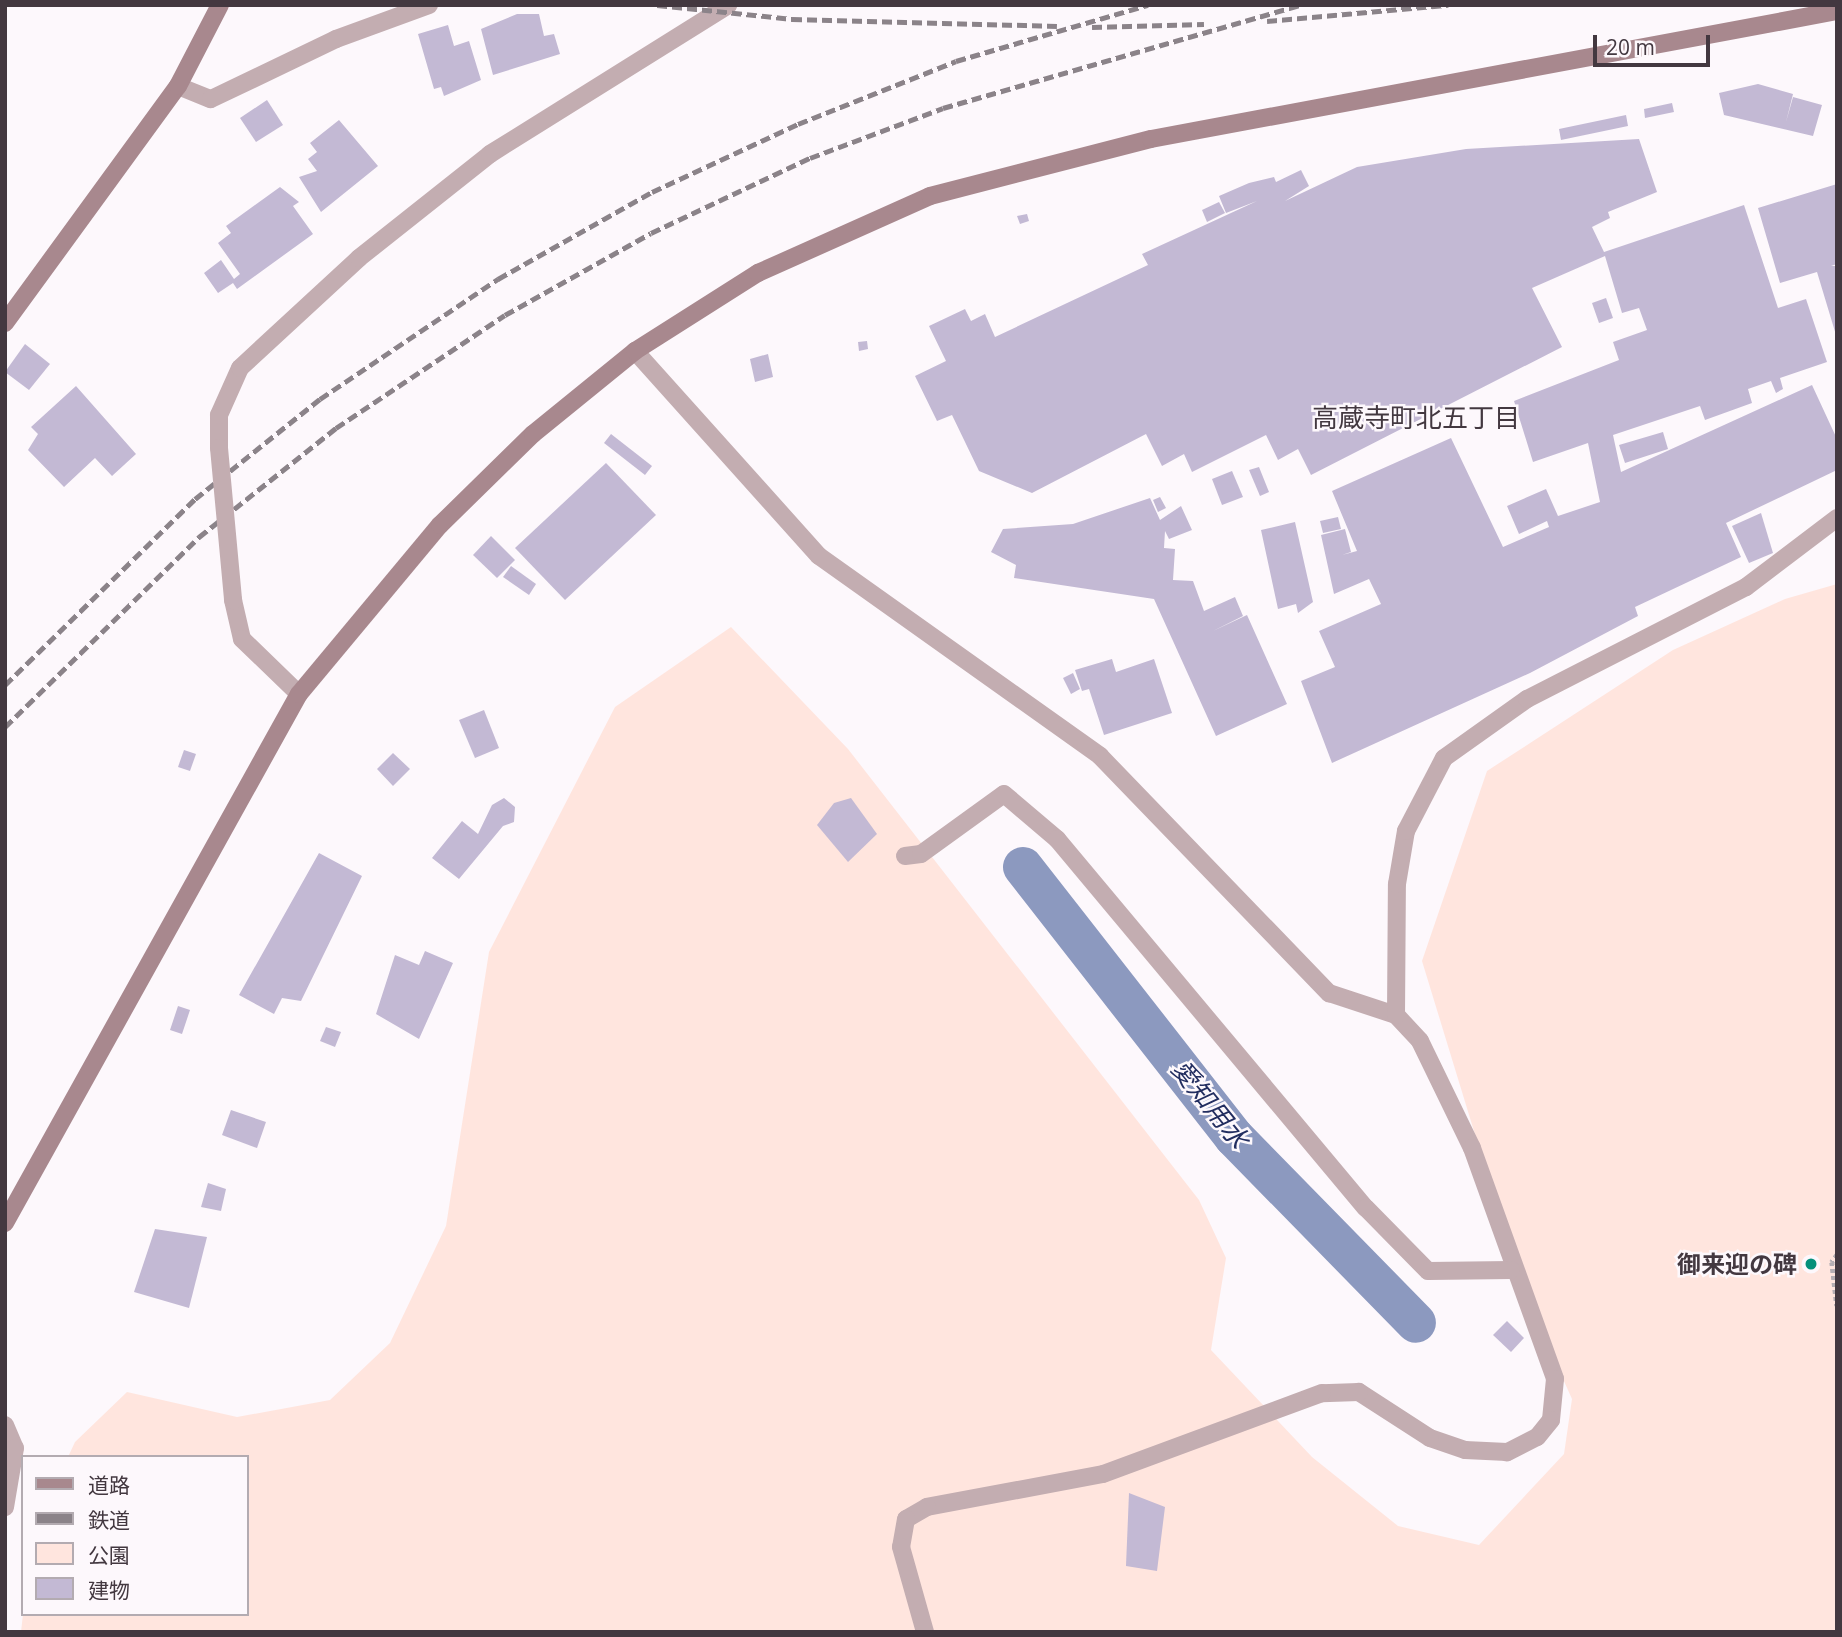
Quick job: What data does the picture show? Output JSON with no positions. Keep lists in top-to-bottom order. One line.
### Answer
{"districts":["高蔵寺町北五丁目"],"water":["愛知用水"],"places":["御来迎の碑"],"legend":["道路","鉄道","公園","建物"],"scale_bar":"20 m"}
